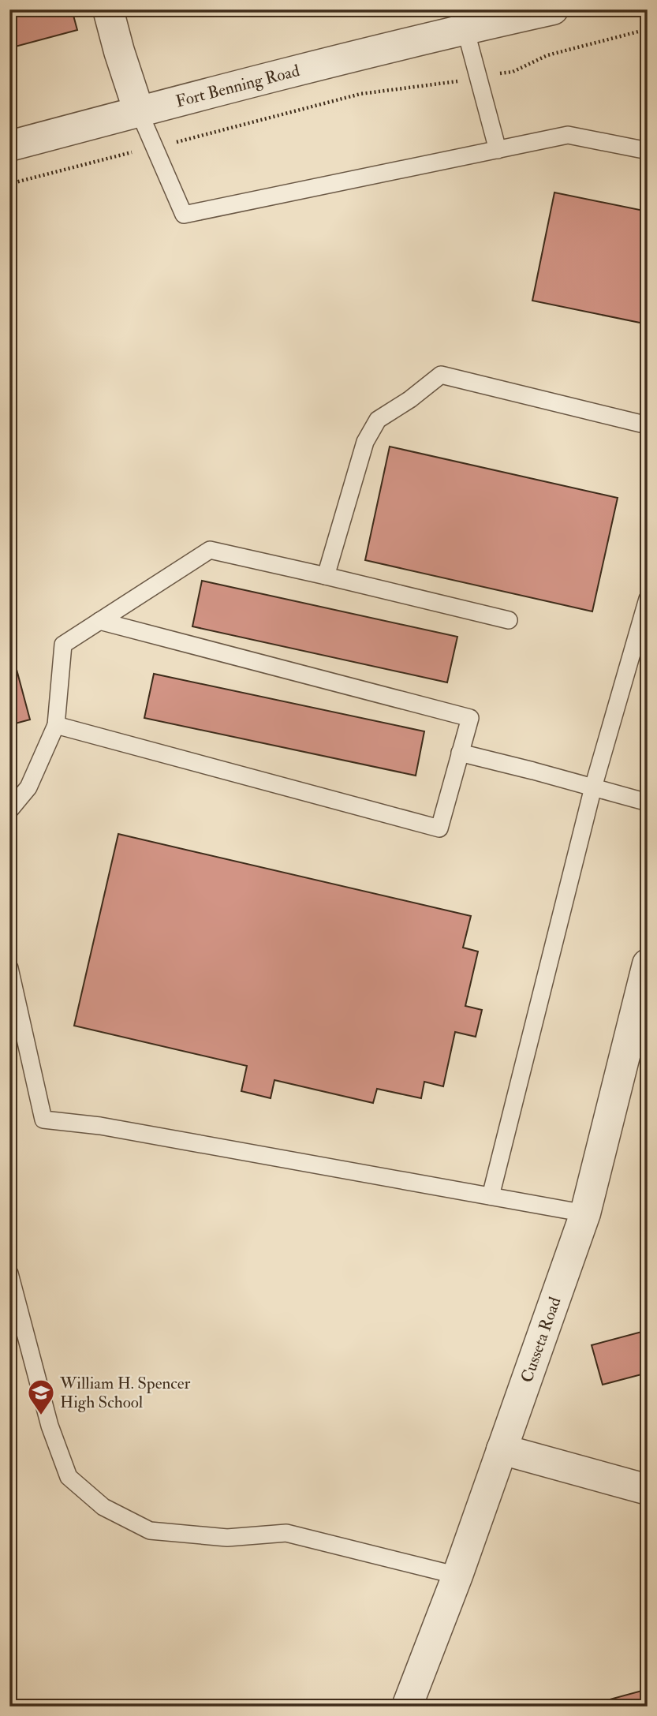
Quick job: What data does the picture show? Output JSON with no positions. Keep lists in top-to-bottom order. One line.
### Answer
{"streets":{"street":["Fort Benning Road","Cusseta Road"]},"places":{"school or university":["William H. Spencer High School"]}}
